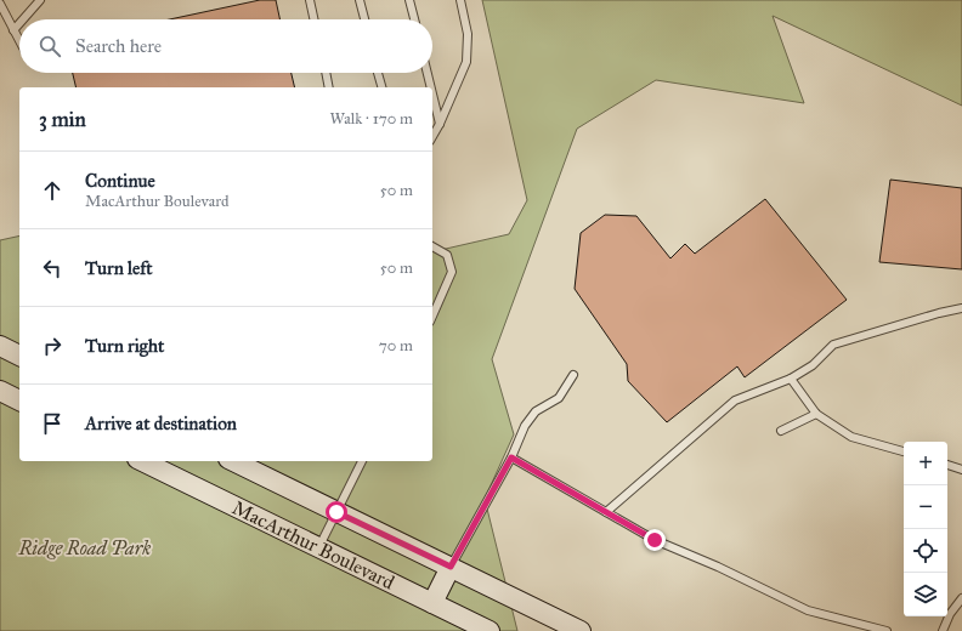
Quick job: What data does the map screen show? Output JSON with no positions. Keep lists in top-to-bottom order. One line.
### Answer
{"streets":{"main road":["MacArthur Boulevard"]},"parks":["Ridge Road Park"],"page":{"search":"Search here","heading":["3 min","Walk · 170 m"],"list":[["Continue","MacArthur Boulevard","50 m"],["Turn left","50 m"],["Turn right","70 m"],"Arrive at destination"],"map_buttons":["+","−"]}}
